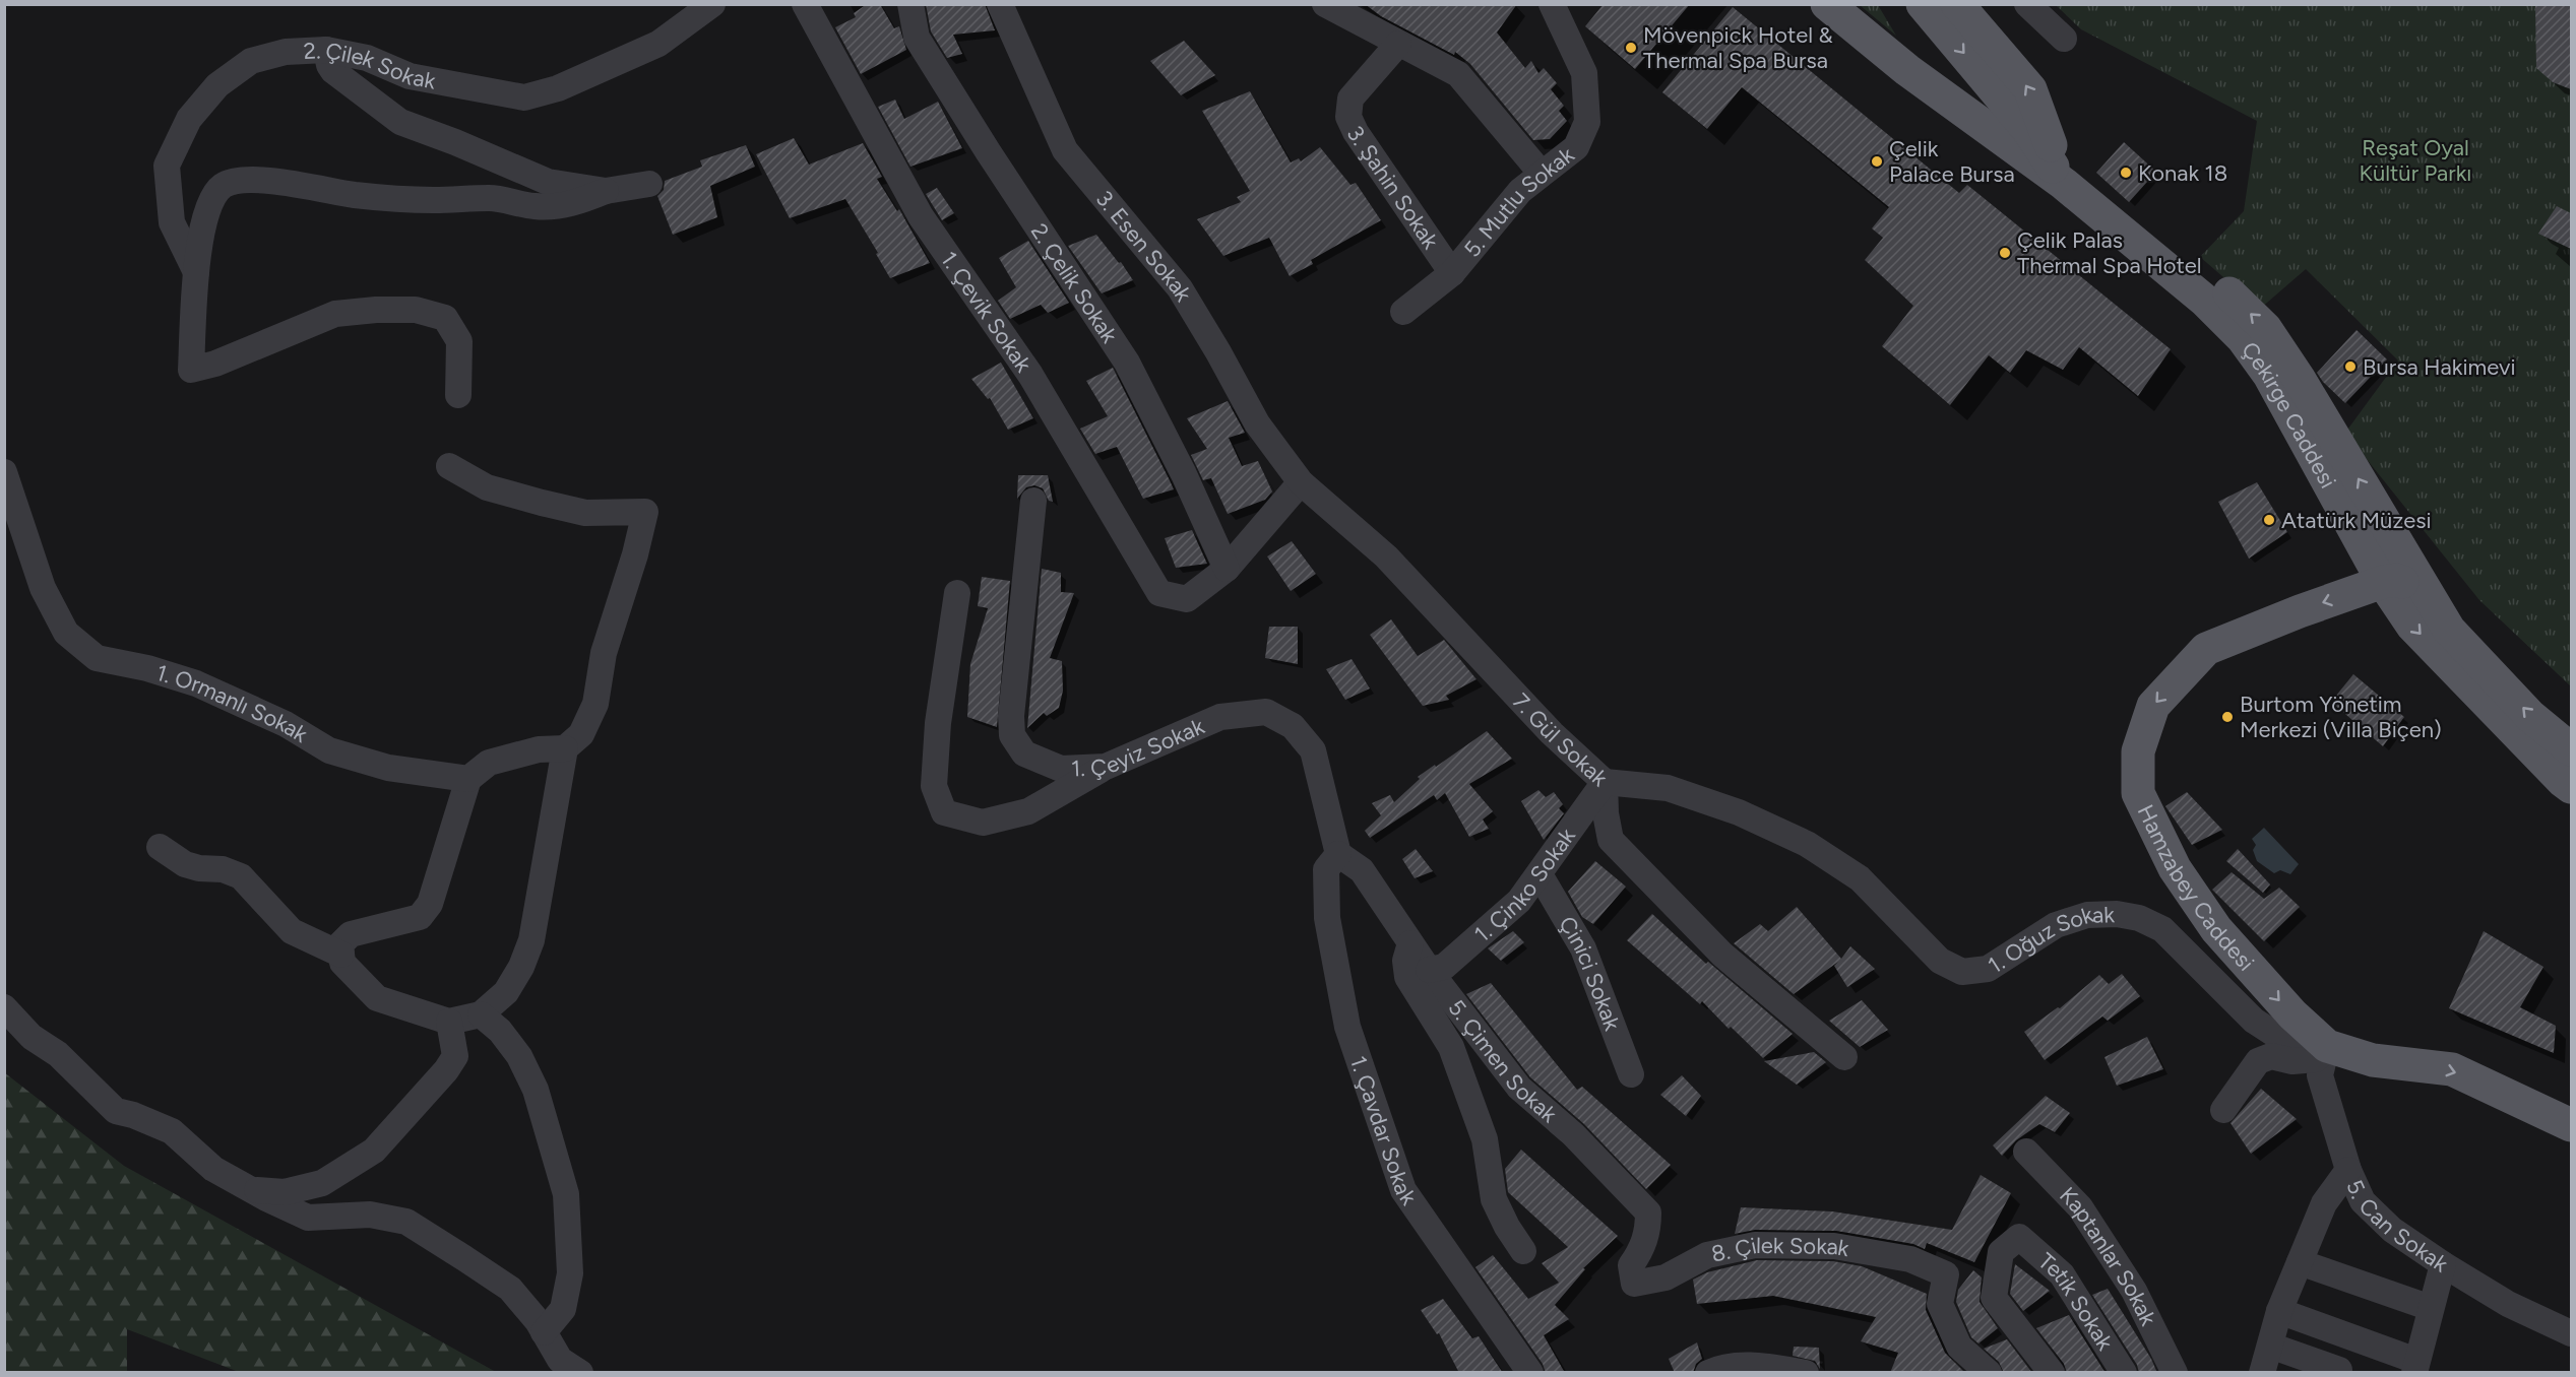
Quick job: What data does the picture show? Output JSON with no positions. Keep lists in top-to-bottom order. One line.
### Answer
{"streets":{"main road":["Çekirge Caddesi","Hamzabey Caddesi"],"street":["2. Çilek Sokak","3. Şahin Sokak","5. Mutlu Sokak","3. Esen Sokak","2. Çelik Sokak","1. Çevik Sokak","1. Ormanlı Sokak","7. Gül Sokak","1. Çeyiz Sokak","1. Çinko Sokak","1. Oğuz Sokak","Çinici Sokak","5. Çimen Sokak","1. Çavdar Sokak","5. Can Sokak","8. Çilek Sokak","Kaptanlar Sokak","Tetik Sokak"]},"crossings":[["3. Şahin Sokak","5. Mutlu Sokak"],["3. Esen Sokak","7. Gül Sokak"],["2. Çelik Sokak","1. Çevik Sokak"],["Çekirge Caddesi","Hamzabey Caddesi"],["7. Gül Sokak","1. Çinko Sokak"],["7. Gül Sokak","1. Oğuz Sokak"],["1. Çeyiz Sokak","5. Çimen Sokak"],["1. Çeyiz Sokak","1. Çavdar Sokak"],["1. Çinko Sokak","1. Oğuz Sokak"],["1. Çinko Sokak","Çinici Sokak"],["1. Çinko Sokak","5. Çimen Sokak"],["Hamzabey Caddesi","1. Oğuz Sokak"],["Hamzabey Caddesi","5. Can Sokak"],["1. Oğuz Sokak","5. Can Sokak"],["5. Çimen Sokak","1. Çavdar Sokak"],["5. Çimen Sokak","8. Çilek Sokak"]],"parks":["Reşat Oyal Kültür Parkı"],"places":["Mövenpick Hotel & Thermal Spa Bursa","Çelik Palace Bursa","Konak 18","Çelik Palas Thermal Spa Hotel","Bursa Hakimevi","Atatürk Müzesi","Burtom Yönetim Merkezi (Villa Biçen)"]}
